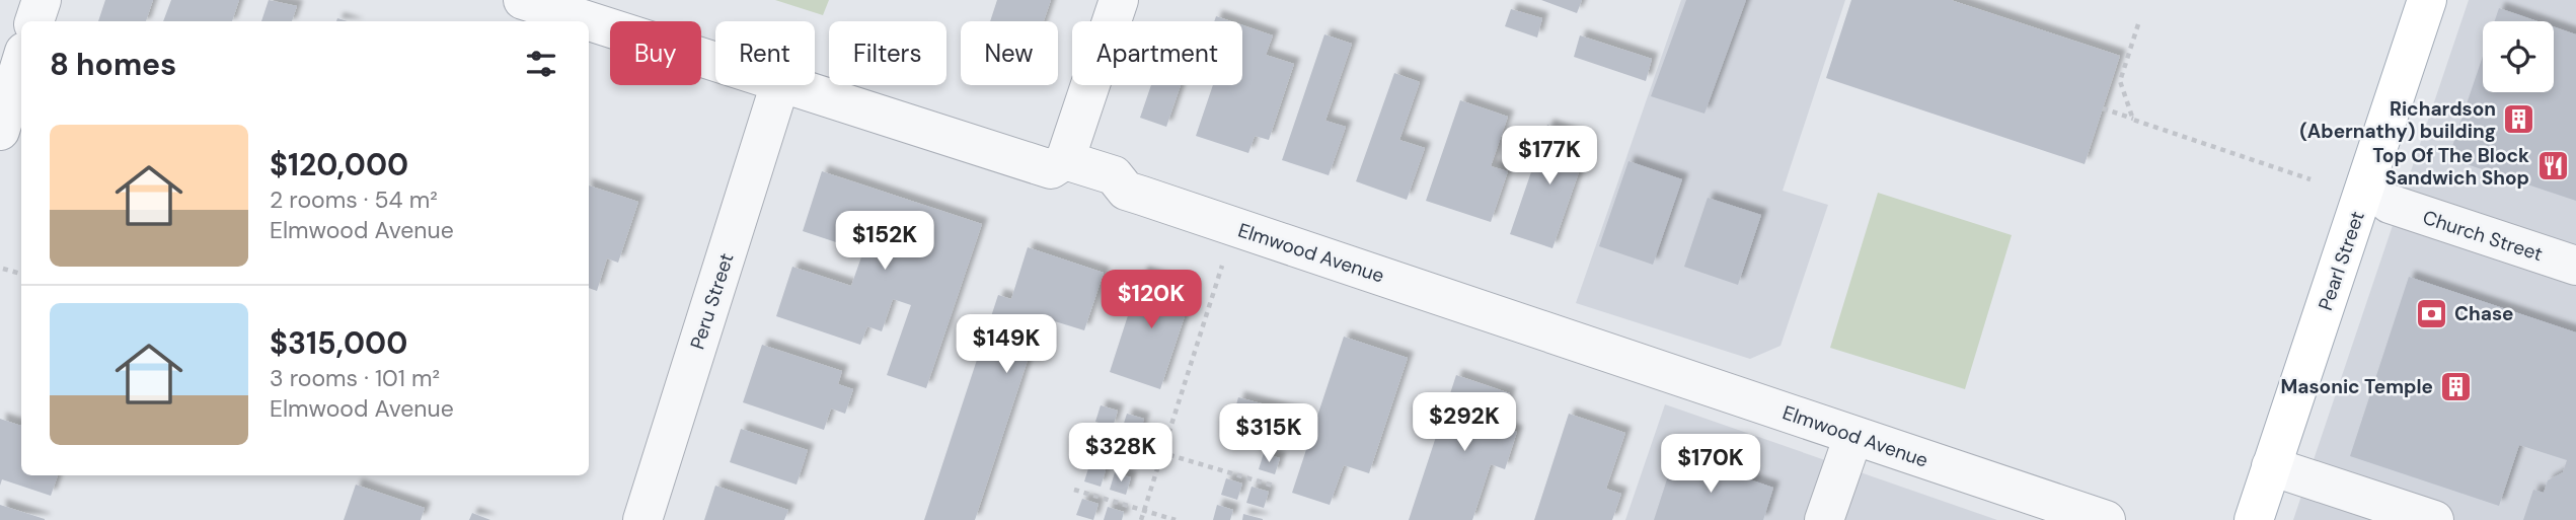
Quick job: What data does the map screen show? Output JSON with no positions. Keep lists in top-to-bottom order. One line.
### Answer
{"streets":{"main road":["Pearl Street"],"street":["Church Street","Elmwood Avenue","Peru Street"]},"places":{"building":["Richardson (Abernathy) building","Masonic Temple"],"restaurant":["Top Of The Block Sandwich Shop"],"bank":["Chase"]},"page":{"chip":["Buy","Rent","Filters","New","Apartment"],"heading":"8 homes","list":[{"name":"$120,000","note":"2 rooms · 54 m² · Elmwood Avenue"},{"name":"$315,000","note":"3 rooms · 101 m² · Elmwood Avenue"}],"price":["$177K","$152K","$120K","$149K","$292K","$315K","$328K","$170K"]}}
